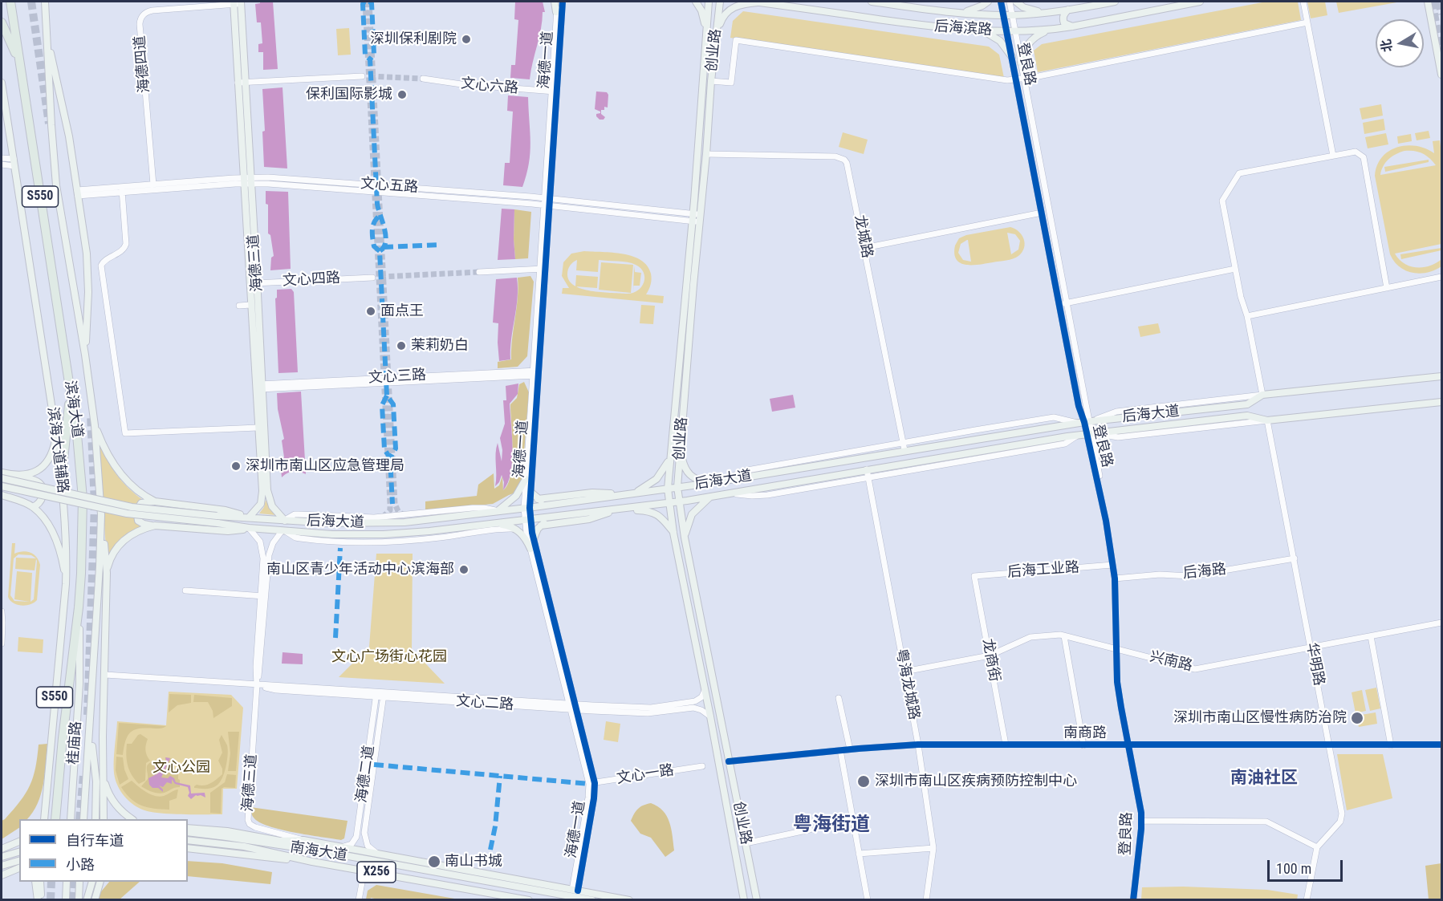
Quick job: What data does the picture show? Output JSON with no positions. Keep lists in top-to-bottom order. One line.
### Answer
{"streets":{"highway":["S550","滨海大道"],"main road":["后海滨路","创业路","海德三道","后海大道","滨海大道辅路","桂庙路","南海大道","X256"],"street":["海德一道","海德四道","登良路","文心六路","文心五路","龙城路","文心四路","文心三路","后海工业路","后海路","龙商街","兴南路","华明路","粤海龙城路","文心二路","南商路","海德二道","文心一路"]},"crossings":[["后海滨路","创业路"],["后海滨路","登良路"],["创业路","文心五路"],["创业路","龙城路"],["创业路","后海大道"],["创业路","文心二路"],["创业路","南商路"],["海德一道","文心六路"],["海德一道","文心五路"],["海德一道","文心三路"],["海德一道","后海大道"],["海德一道","文心二路"],["海德一道","文心一路"],["海德四道","文心五路"],["海德四道","海德三道"],["登良路","后海大道"],["登良路","后海工业路"],["登良路","后海路"],["登良路","兴南路"],["登良路","南商路"],["文心五路","海德三道"],["龙城路","后海大道"],["海德三道","文心四路"],["海德三道","文心三路"],["海德三道","后海大道"],["海德三道","文心二路"],["滨海大道","桂庙路"],["后海大道","华明路"],["后海大道","粤海龙城路"],["后海工业路","龙商街"],["后海路","华明路"],["龙商街","兴南路"],["龙商街","南商路"],["兴南路","华明路"],["兴南路","粤海龙城路"],["华明路","南商路"],["粤海龙城路","南商路"],["文心二路","海德二道"]],"districts":["南油社区","粤海街道"],"parks":["文心广场街心花园","文心公园"],"places":["深圳保利剧院","保利国际影城","面点王","茉莉奶白","深圳市南山区应急管理局","南山区青少年活动中心滨海部","深圳市南山区慢性病防治院","深圳市南山区疾病预防控制中心","南山书城"],"legend":["自行车道","小路"],"scale_bar":"100 m","north":"left"}
